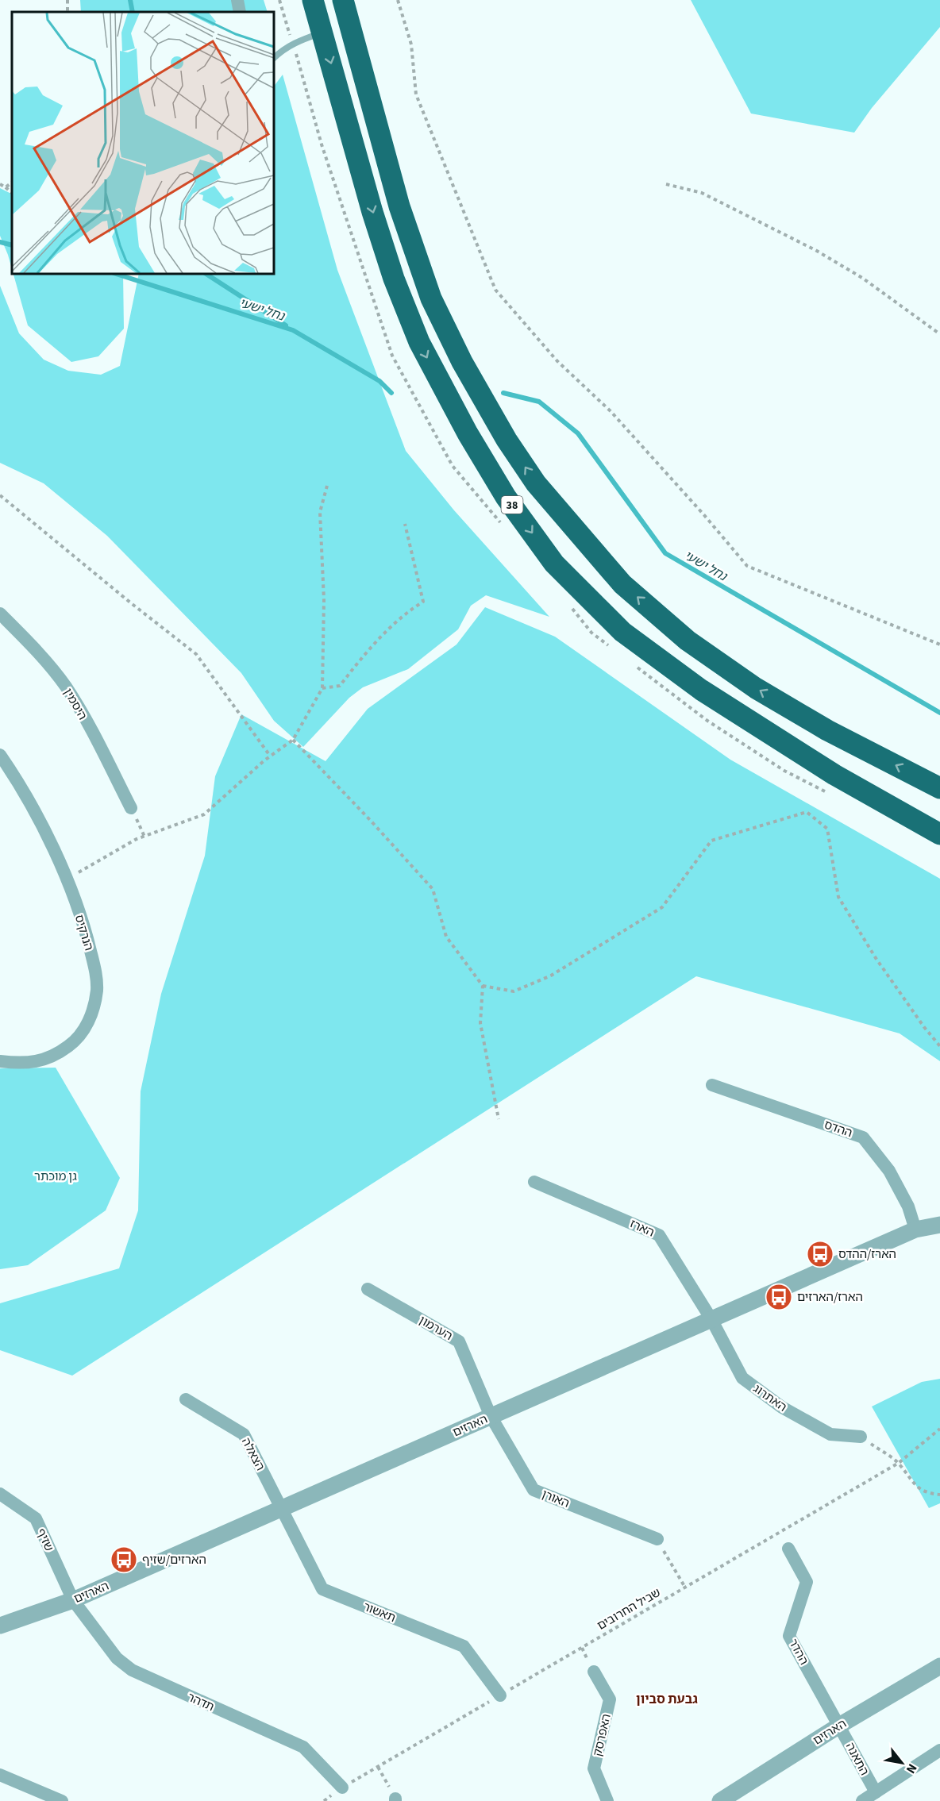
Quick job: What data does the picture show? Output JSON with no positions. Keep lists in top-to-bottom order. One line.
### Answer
{"streets":{"highway":["38"],"street":["היסמין","הנרקיס","ההדס","הארז","הערמון","האתרוג","הארזים","הצאלה","האורן","שזיף","תאשור","ההדר","תדהר","האפרסק","התאנה"],"path":["שביל החרובים"]},"crossings":[["ההדס","הארזים"],["הארז","האתרוג"],["הארז","הארזים"],["הערמון","הארזים"],["הערמון","האורן"],["האתרוג","הארזים"],["הארזים","הצאלה"],["הארזים","האורן"],["הארזים","שזיף"],["הארזים","תאשור"],["הארזים","ההדר"],["הארזים","תדהר"],["הארזים","התאנה"],["הצאלה","תאשור"],["שזיף","תדהר"],["שביל החרובים","תאשור"],["שביל החרובים","תדהר"],["ההדר","התאנה"]],"districts":["גבעת סביון"],"water":["נחל ישעי"],"parks":["גן מוכתר"],"places":{"bus stop":["הארז/ההדס","הארז/הארזים","הארזים/שזיף"]},"north":"bottom right"}
